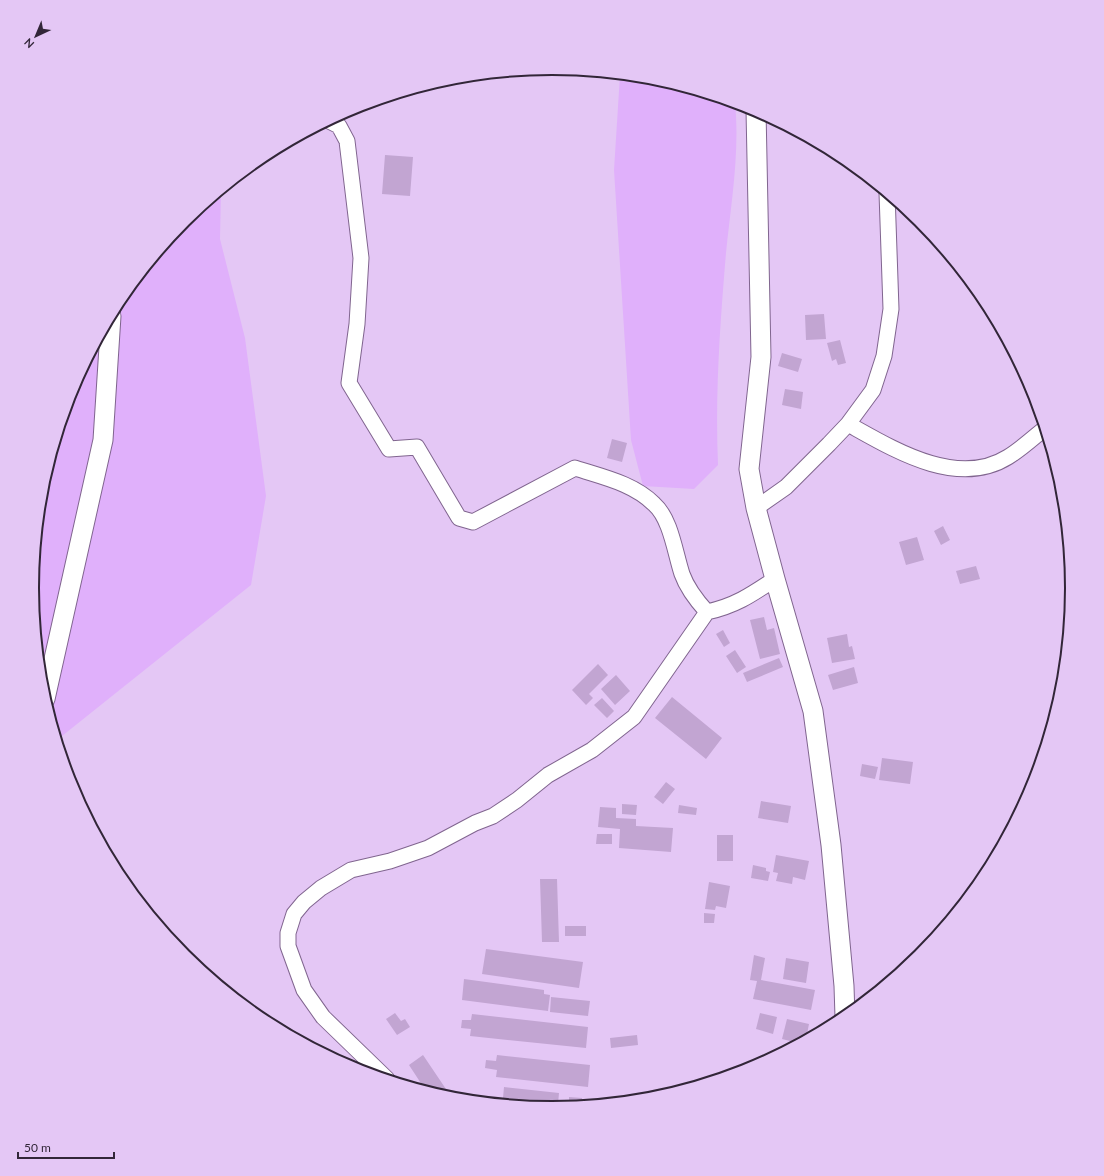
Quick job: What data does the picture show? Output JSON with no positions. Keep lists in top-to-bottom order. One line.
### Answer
{"scale_bar":"50 m","north":"bottom left"}
